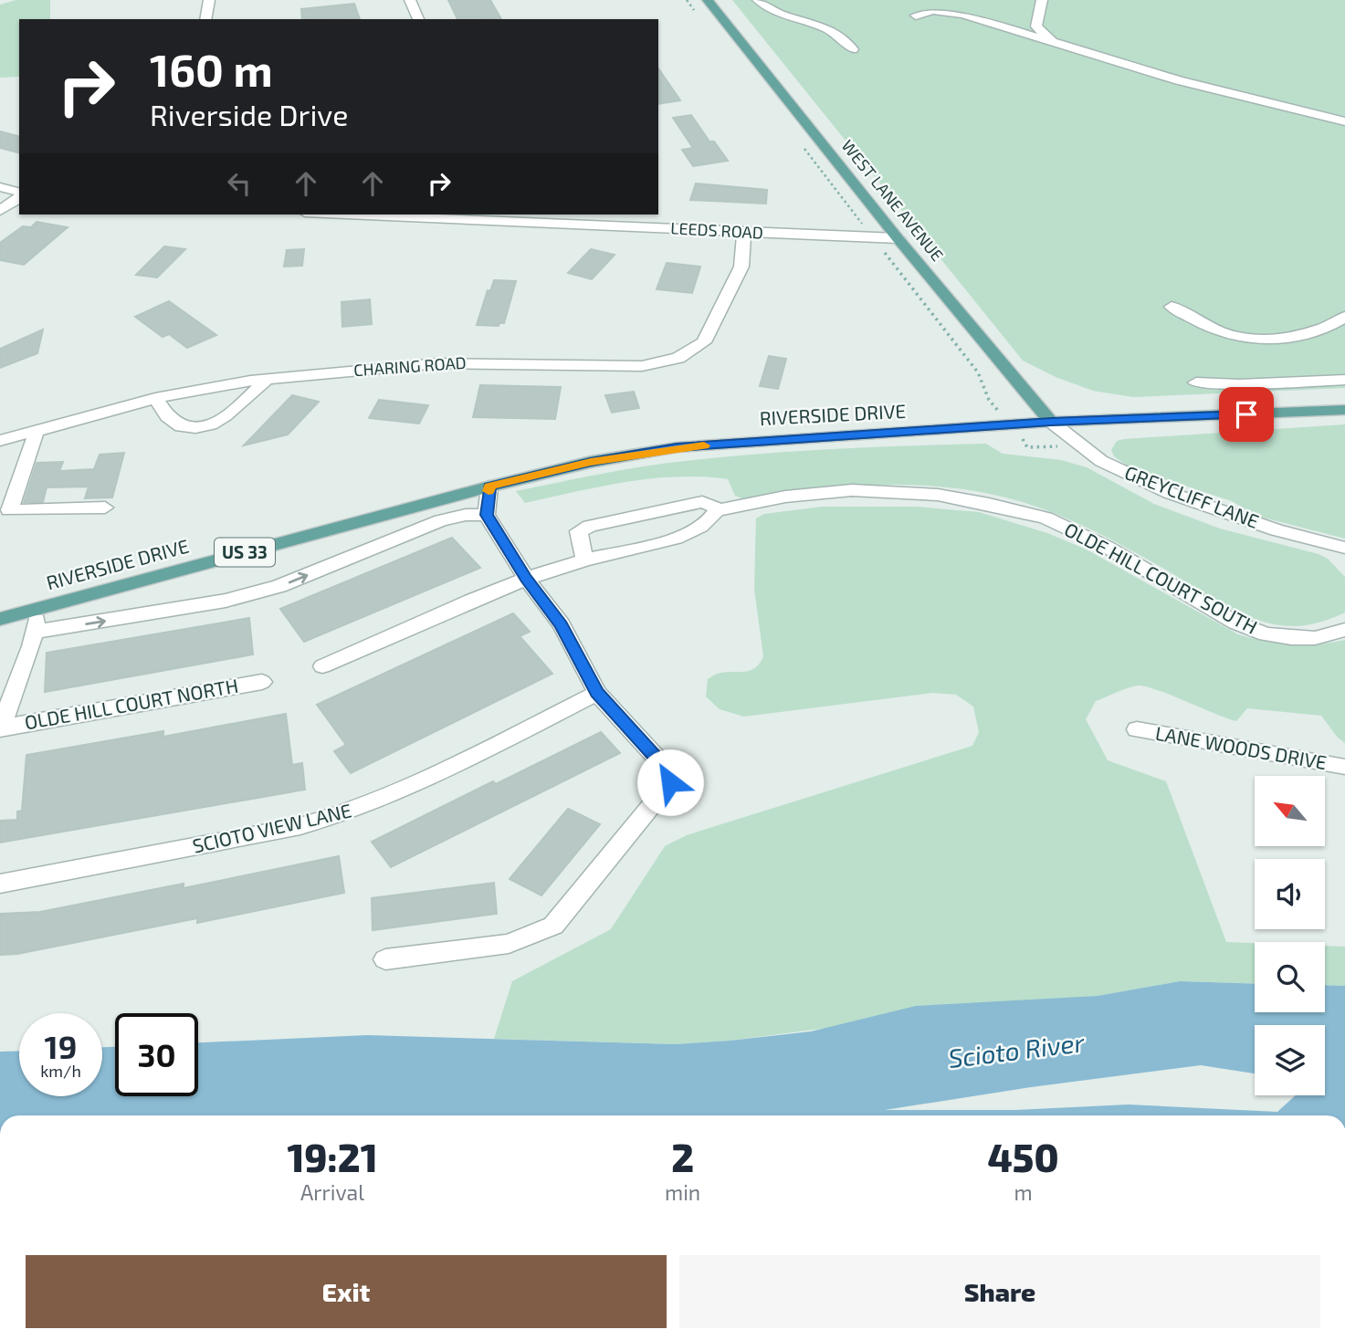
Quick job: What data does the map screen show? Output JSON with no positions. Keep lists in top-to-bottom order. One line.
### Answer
{"streets":{"main road":["WEST LANE AVENUE","RIVERSIDE DRIVE","US 33"],"street":["LEEDS ROAD","CHARING ROAD","GREYCLIFF LANE","OLDE HILL COURT SOUTH","OLDE HILL COURT NORTH","LANE WOODS DRIVE","SCIOTO VIEW LANE"]},"crossings":[["WEST LANE AVENUE","LEEDS ROAD"],["WEST LANE AVENUE","RIVERSIDE DRIVE"],["WEST LANE AVENUE","GREYCLIFF LANE"],["LEEDS ROAD","CHARING ROAD"],["RIVERSIDE DRIVE","GREYCLIFF LANE"]],"water":["Scioto River"],"north":"top left","page":{"turn":["160 m","Riverside Drive"],"speed":"19 km/h","limit":"30","eta":["19:21","Arrival","2","min","450","m"],"buttons":["Exit","Share"]}}
